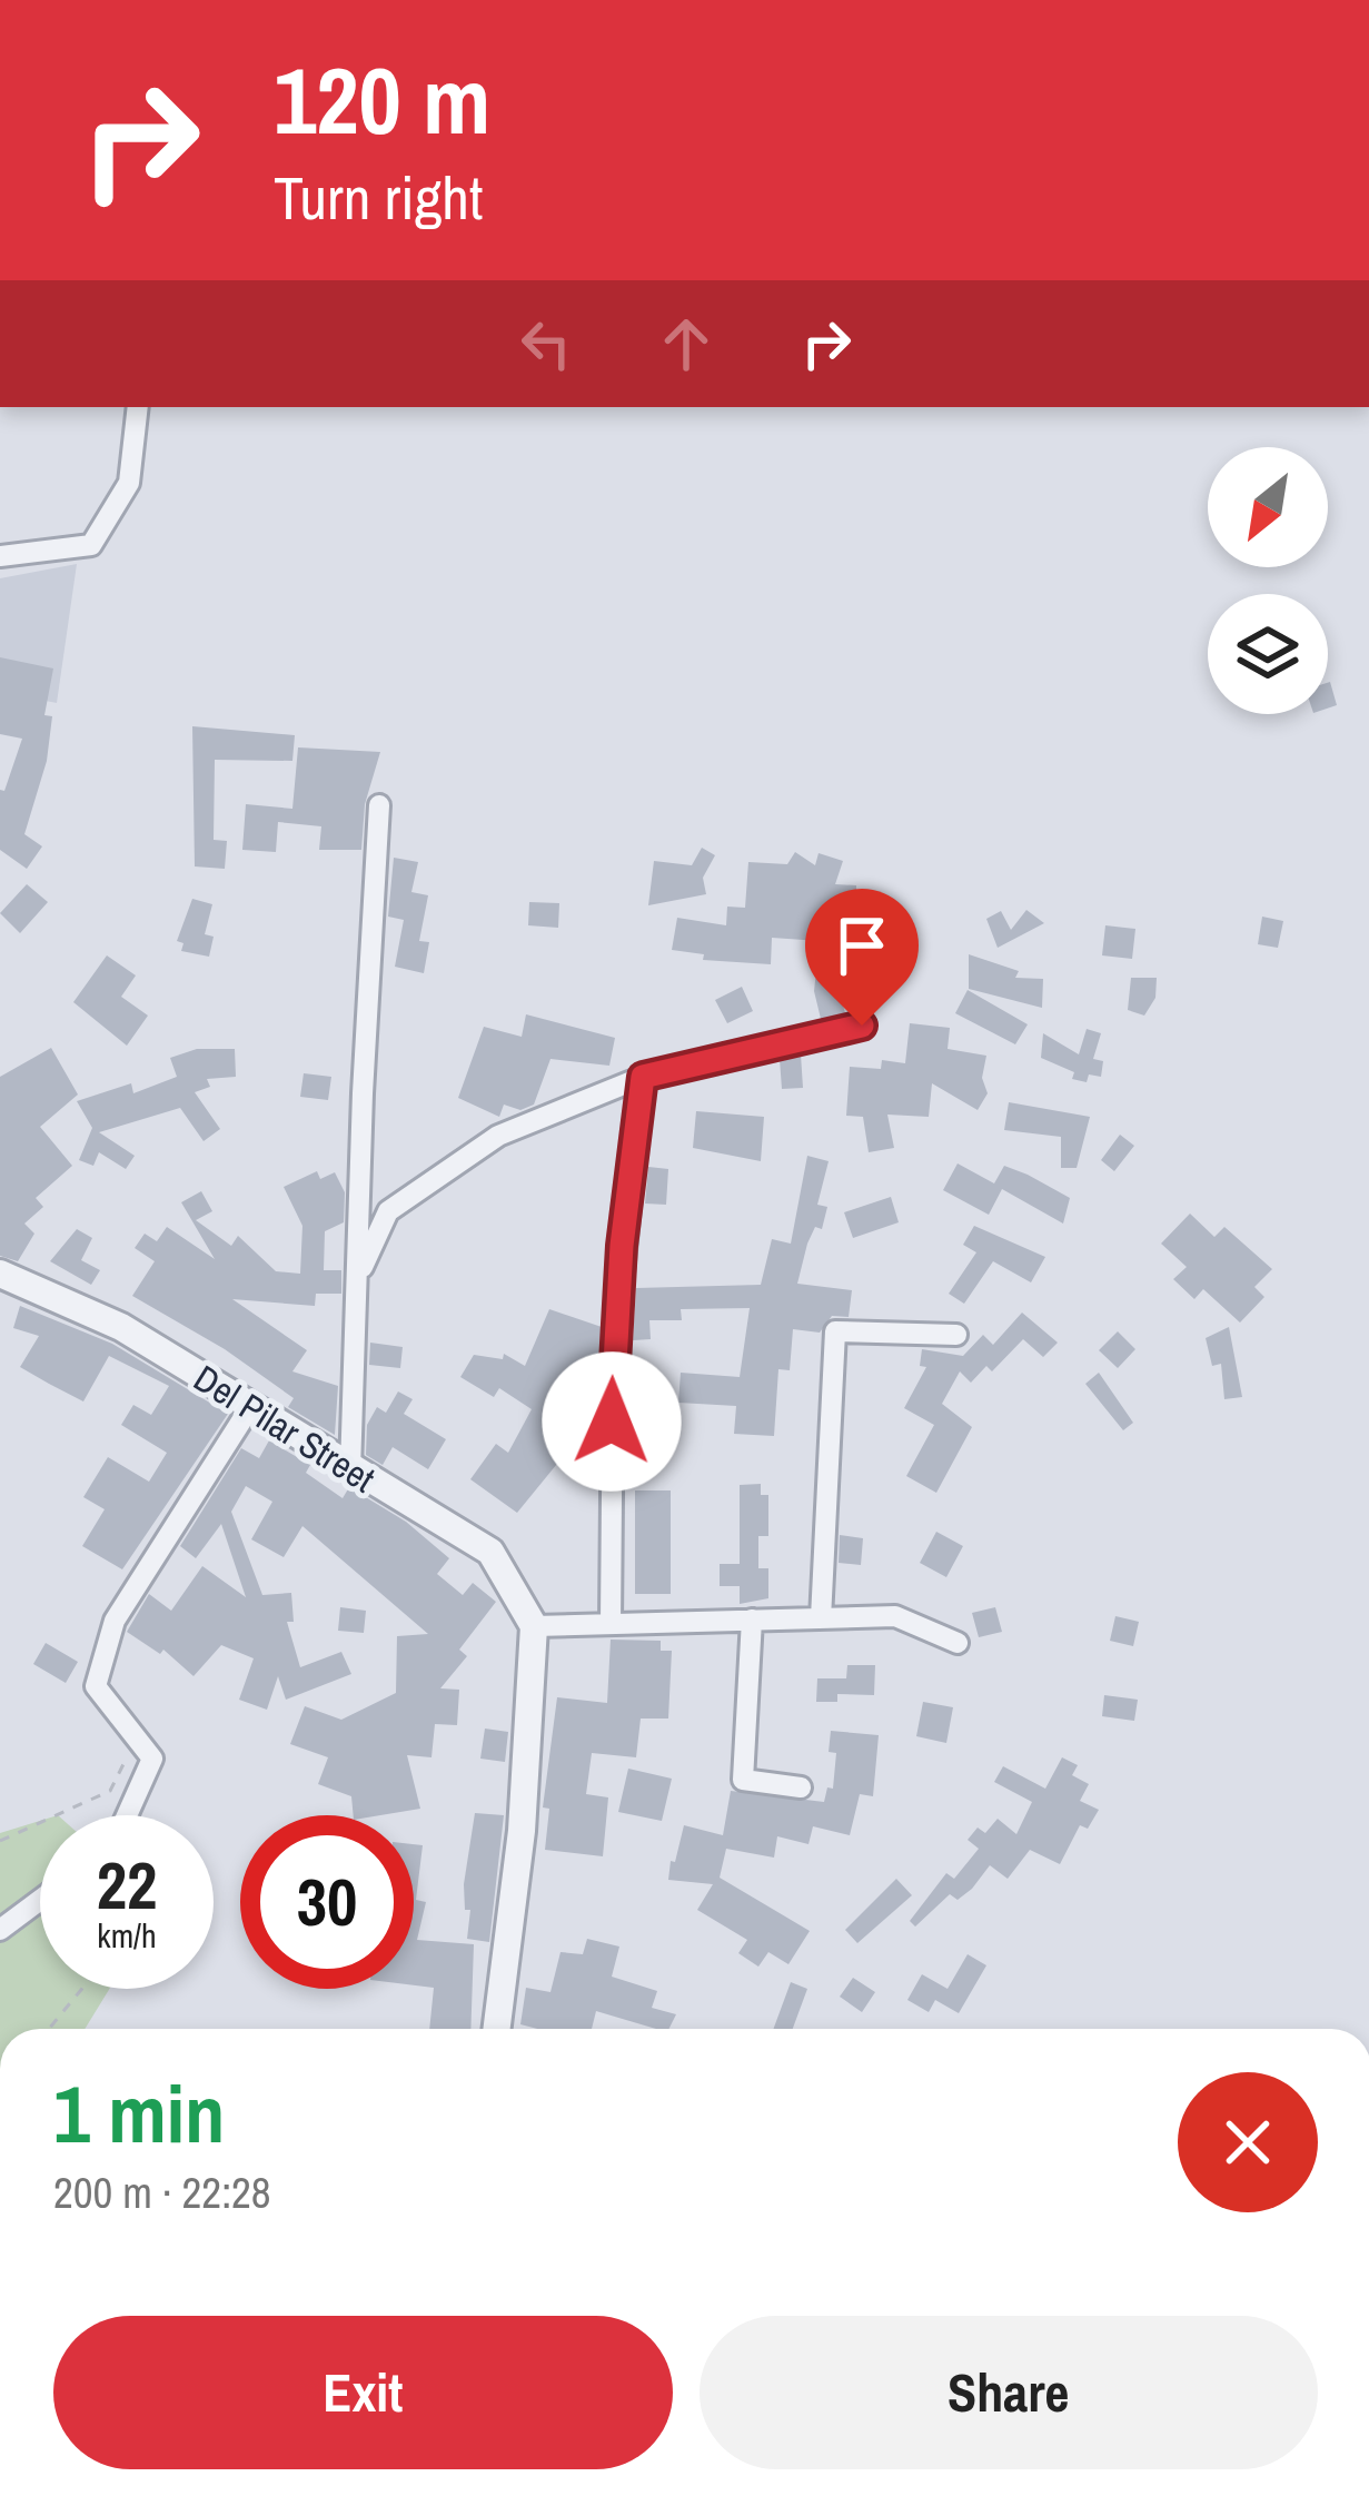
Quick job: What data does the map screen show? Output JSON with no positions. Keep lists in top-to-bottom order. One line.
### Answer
{"streets":{"street":["Del Pilar Street"]},"north":"bottom left","page":{"turn":["120 m","Turn right"],"speed":"22 km/h","limit":"30","heading":["1 min","200 m · 22:28"],"buttons":["Exit","Share"]}}
